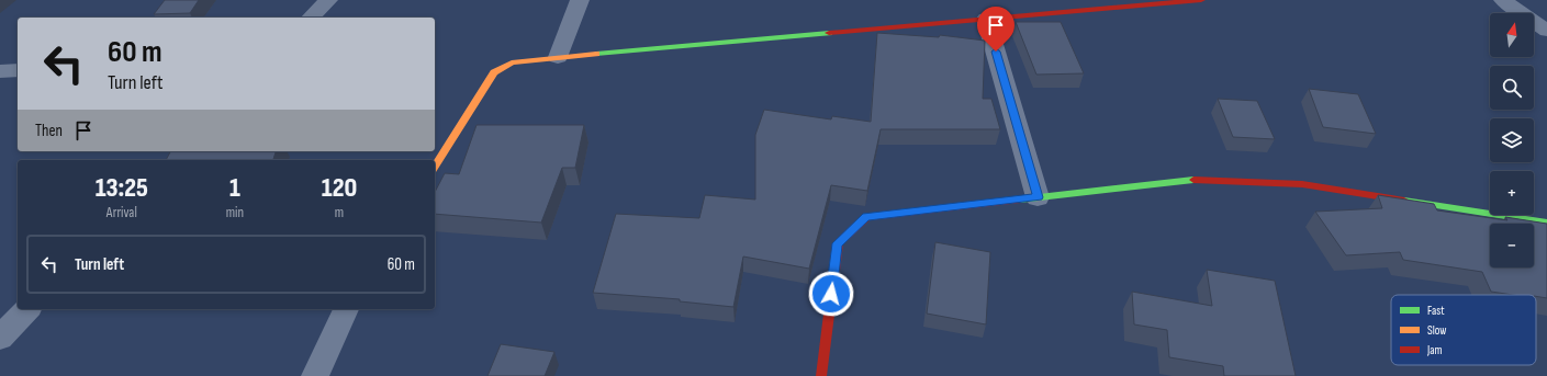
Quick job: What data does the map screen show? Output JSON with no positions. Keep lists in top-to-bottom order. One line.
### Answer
{"legend":["Fast","Slow","Jam"],"north":"top","page":{"map_buttons":["+","−"],"turn":["60 m","Turn left"],"then":"Then","eta":["13:25","Arrival","1","min","120","m"],"list":[{"name":"Turn left","value":"60 m"}]}}
